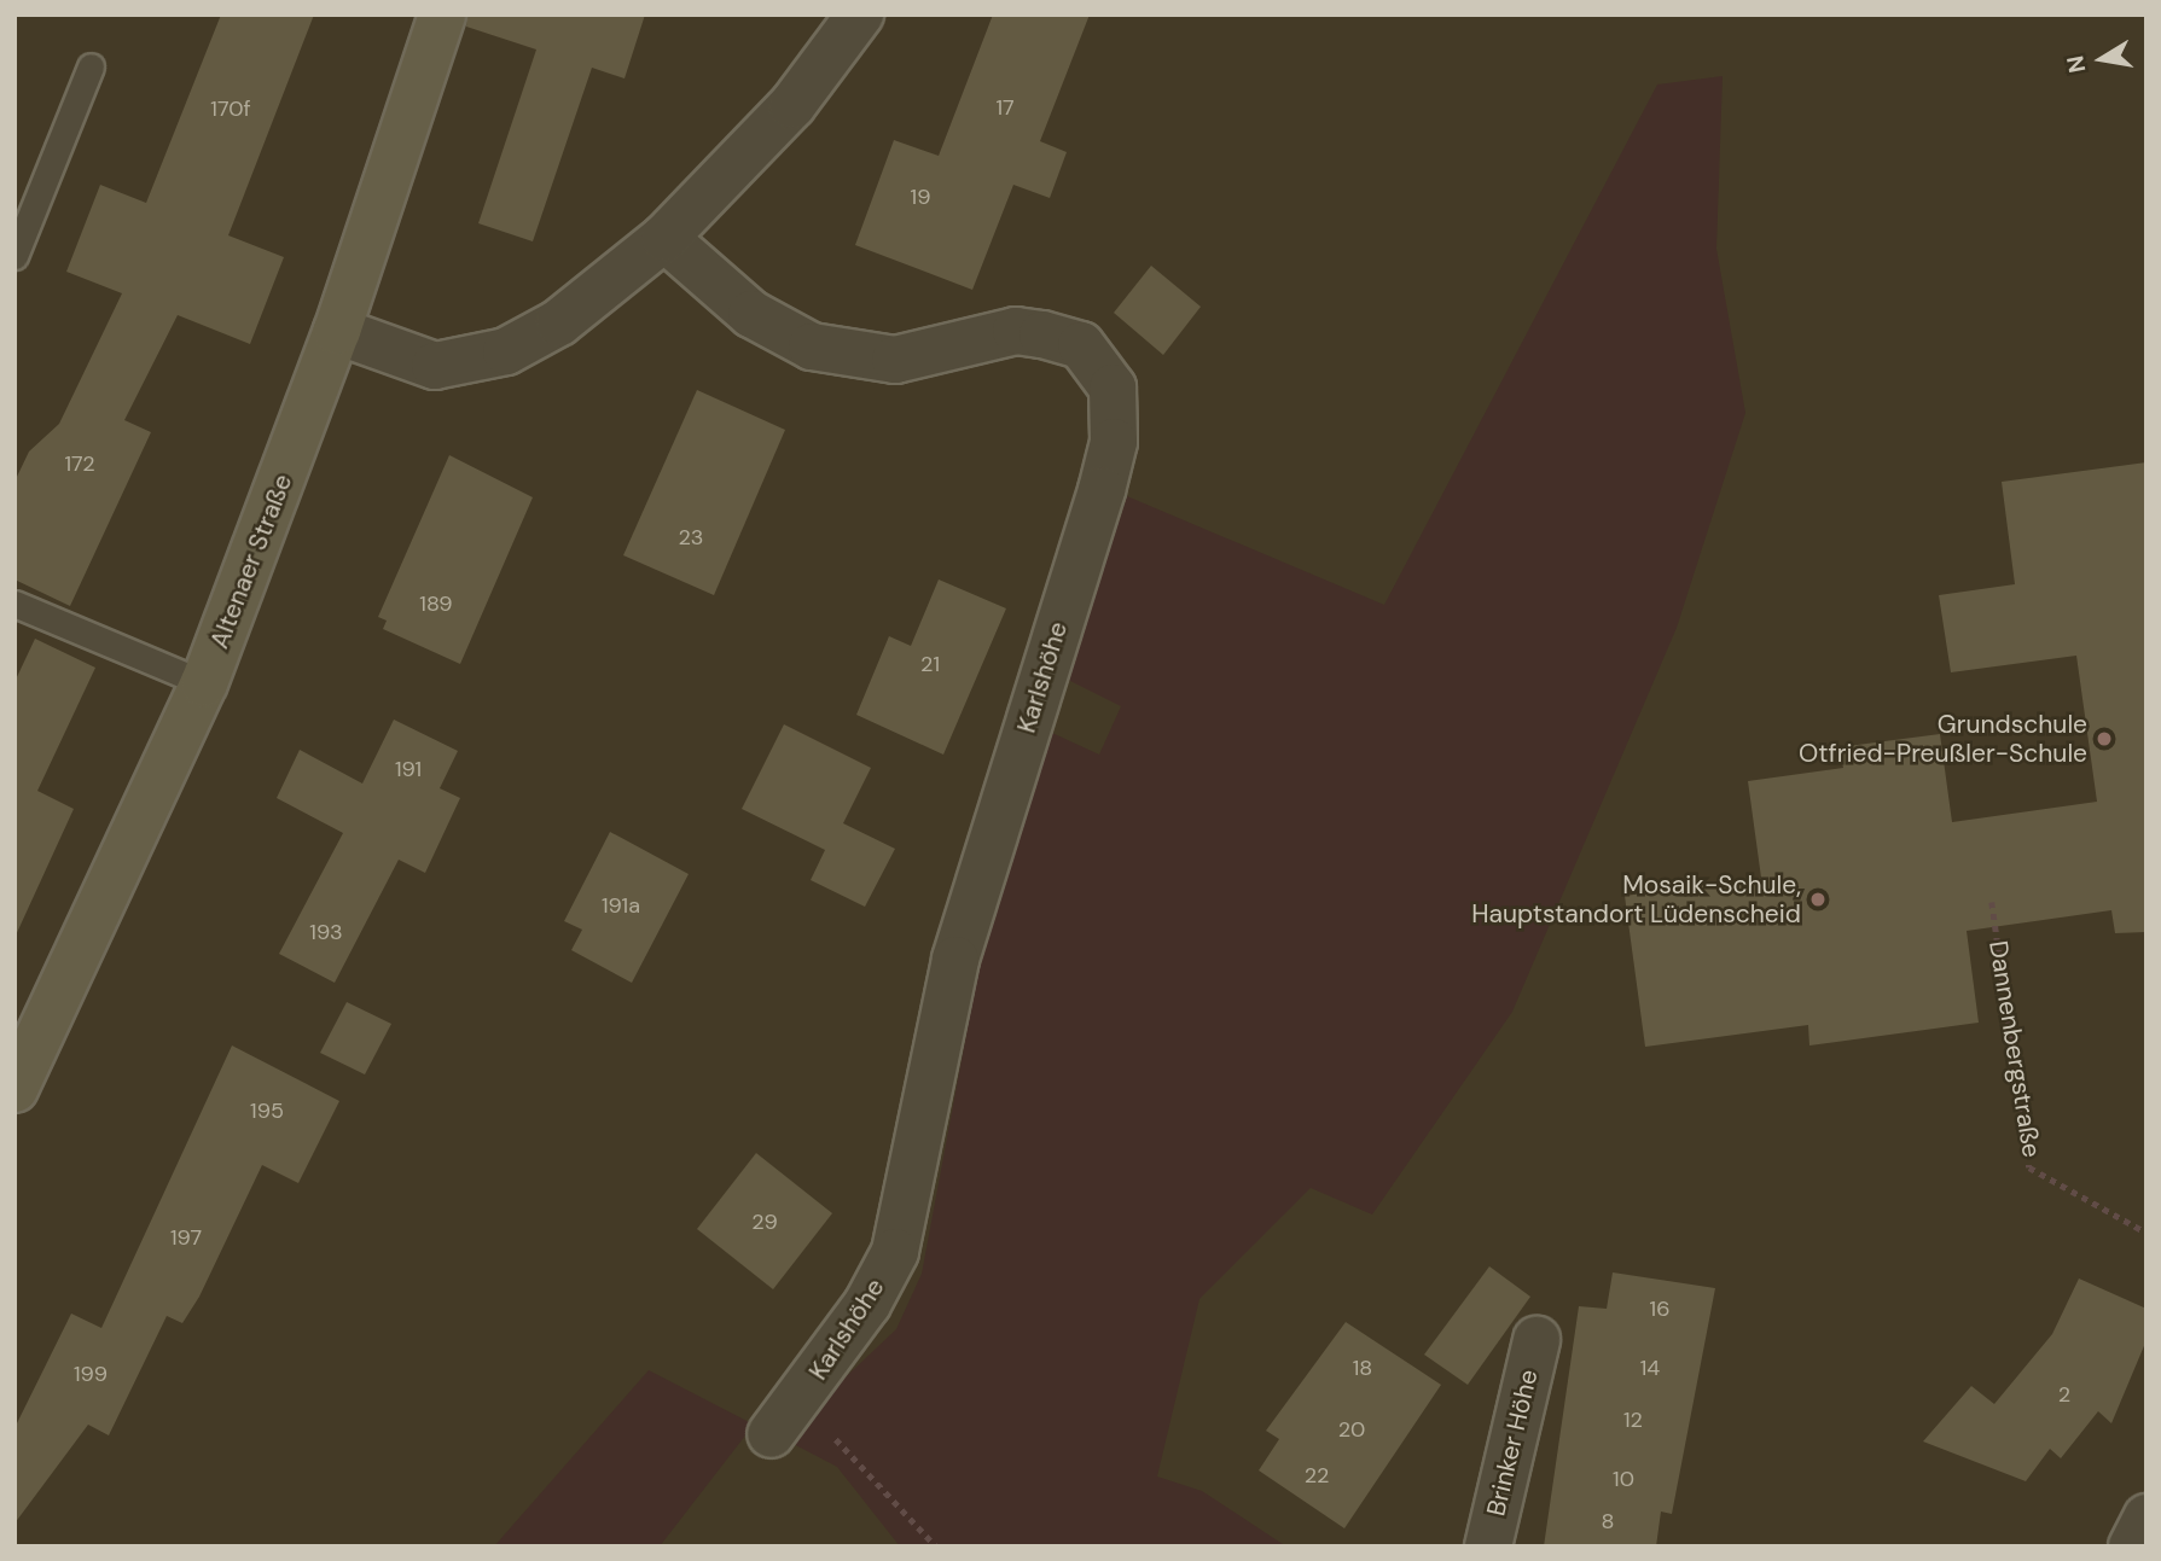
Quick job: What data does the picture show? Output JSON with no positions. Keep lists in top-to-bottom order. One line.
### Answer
{"streets":{"main road":["Altenaer Straße"],"street":["Karlshöhe","Brinker Höhe"],"path":["Dannenbergstraße"]},"places":["Grundschule Otfried-Preußler-Schule","Mosaik-Schule, Hauptstandort Lüdenscheid"],"house_numbers":["17","170f","19","172","23","189","21","191","191a","193","195","29","197","16","18","14","199","2","12","20","22","10","8"],"north":"left"}
